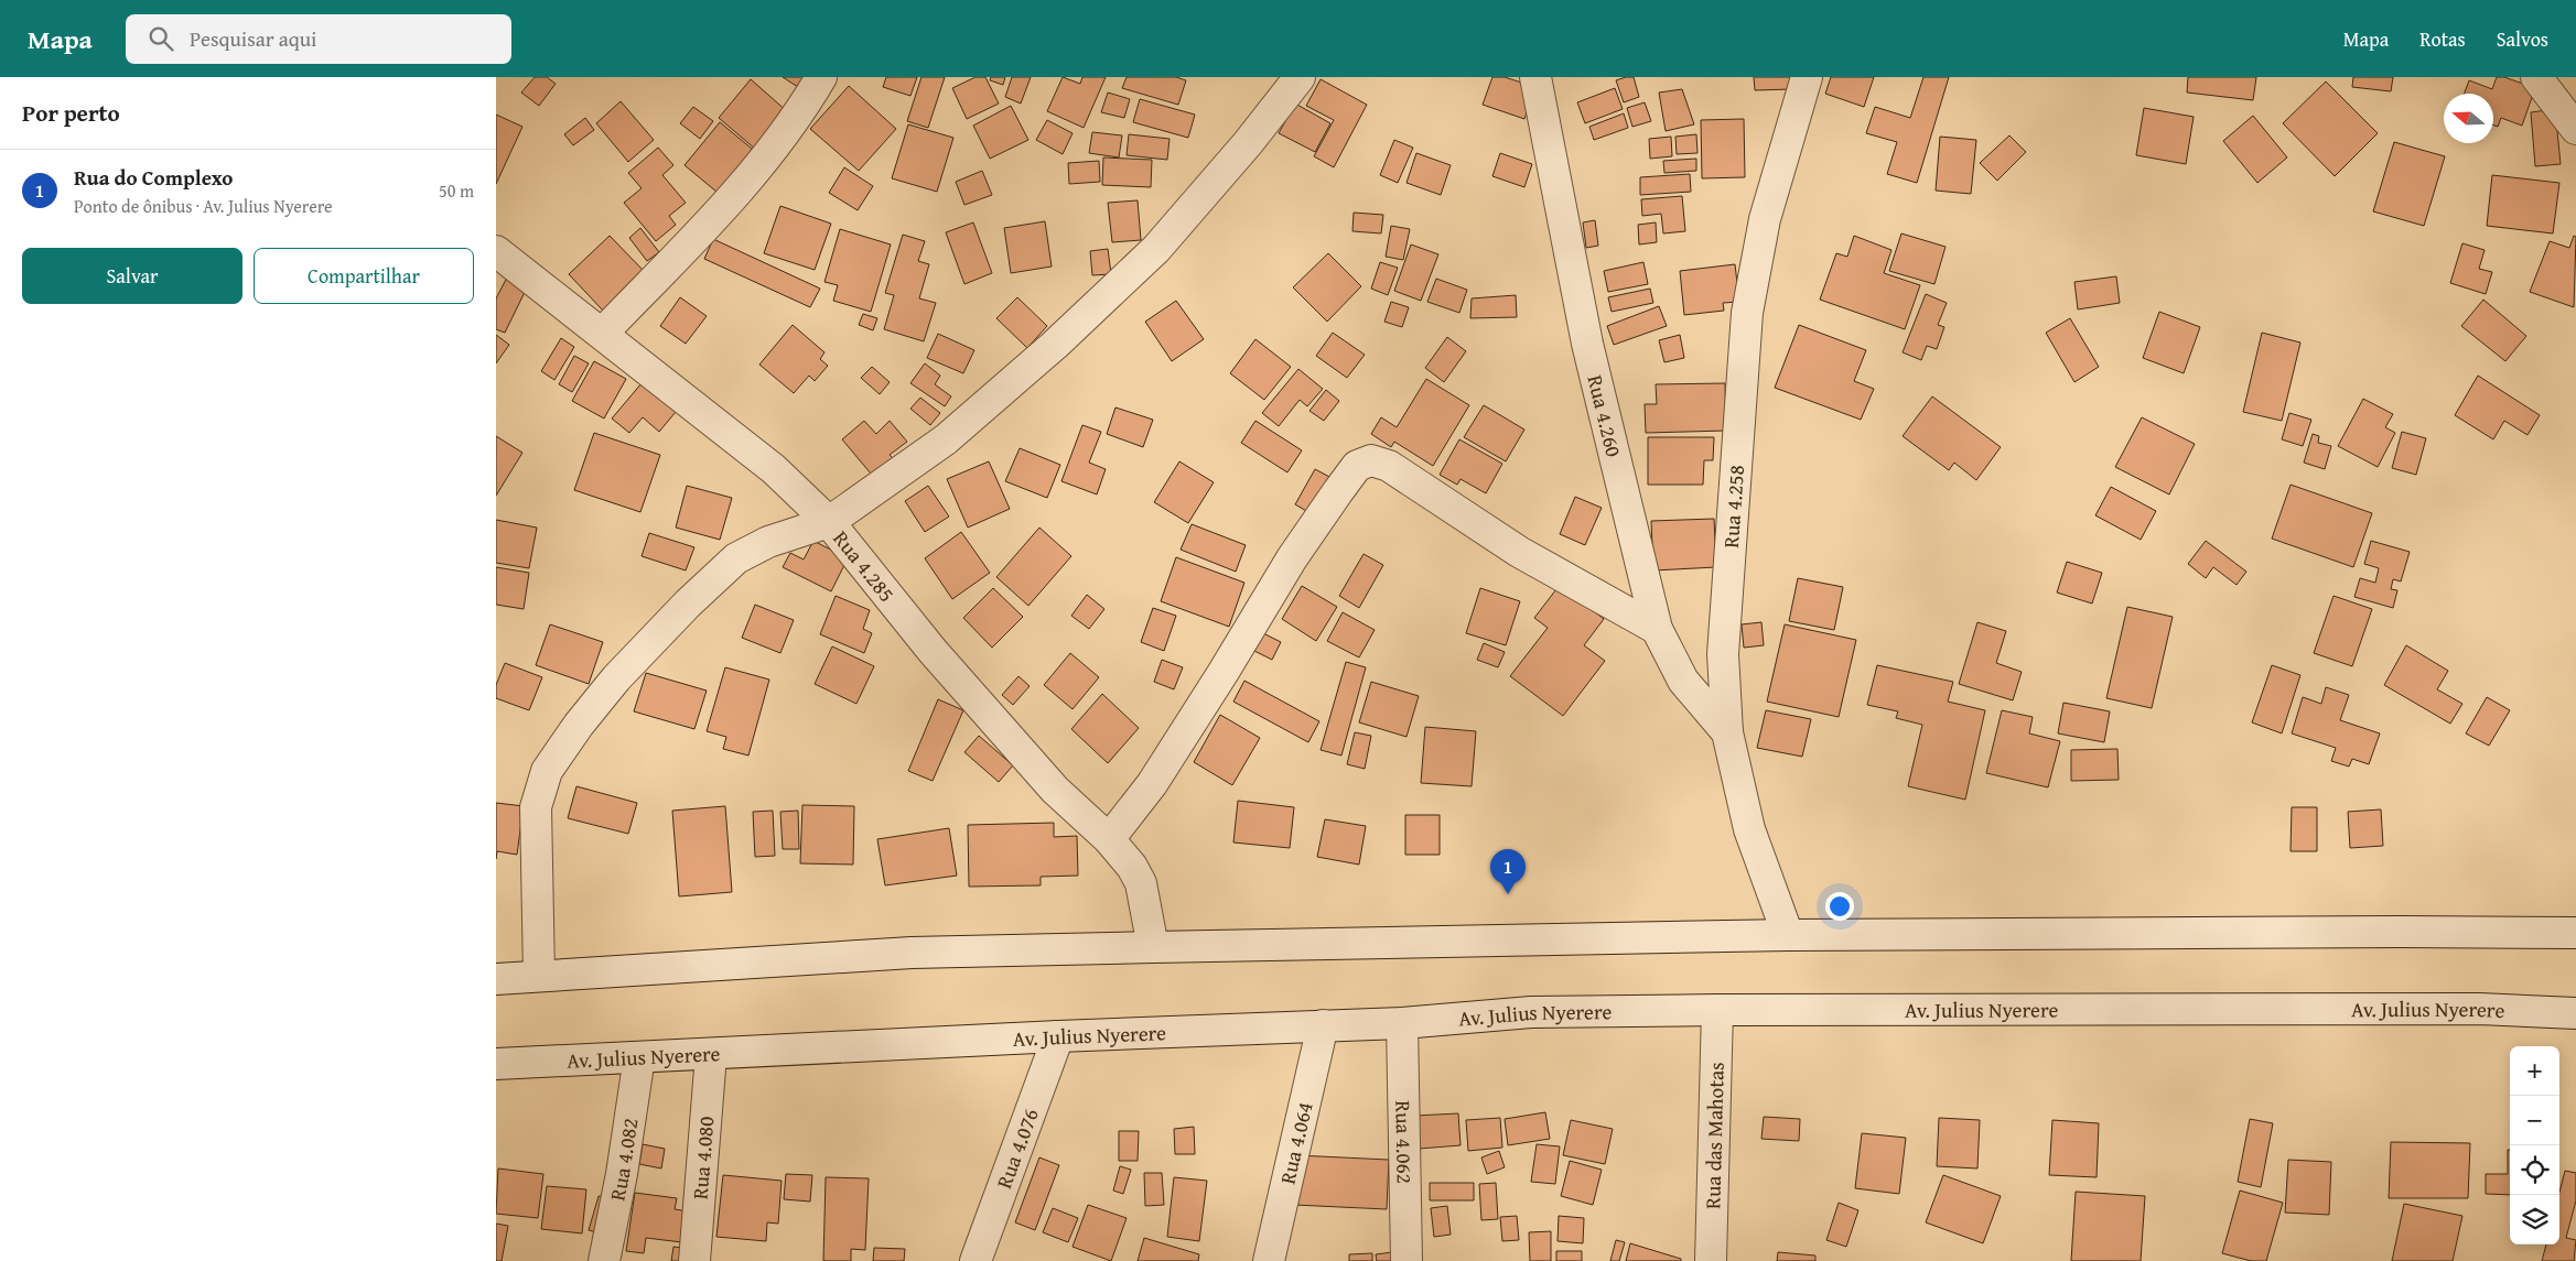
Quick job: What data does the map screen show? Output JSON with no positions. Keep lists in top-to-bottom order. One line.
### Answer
{"streets":{"street":["Rua 4.260","Rua 4.258","Rua 4.285","Av. Julius Nyerere","Rua das Mahotas","Rua 4.062","Rua 4.064","Rua 4.076","Rua 4.080","Rua 4.082"]},"crossings":[["Rua 4.260","Rua 4.258"],["Av. Julius Nyerere","Rua das Mahotas"],["Av. Julius Nyerere","Rua 4.062"],["Av. Julius Nyerere","Rua 4.064"],["Av. Julius Nyerere","Rua 4.076"],["Av. Julius Nyerere","Rua 4.080"],["Av. Julius Nyerere","Rua 4.082"]],"north":"left","page":{"header":"Mapa","search":"Pesquisar aqui","nav":["Mapa","Rotas","Salvos"],"heading":"Por perto","list":[{"mark":"1","name":"Rua do Complexo","note":"Ponto de ônibus · Av. Julius Nyerere","value":"50 m"}],"buttons":["Salvar","Compartilhar"],"pins":"1","map_buttons":["+","−"]}}
